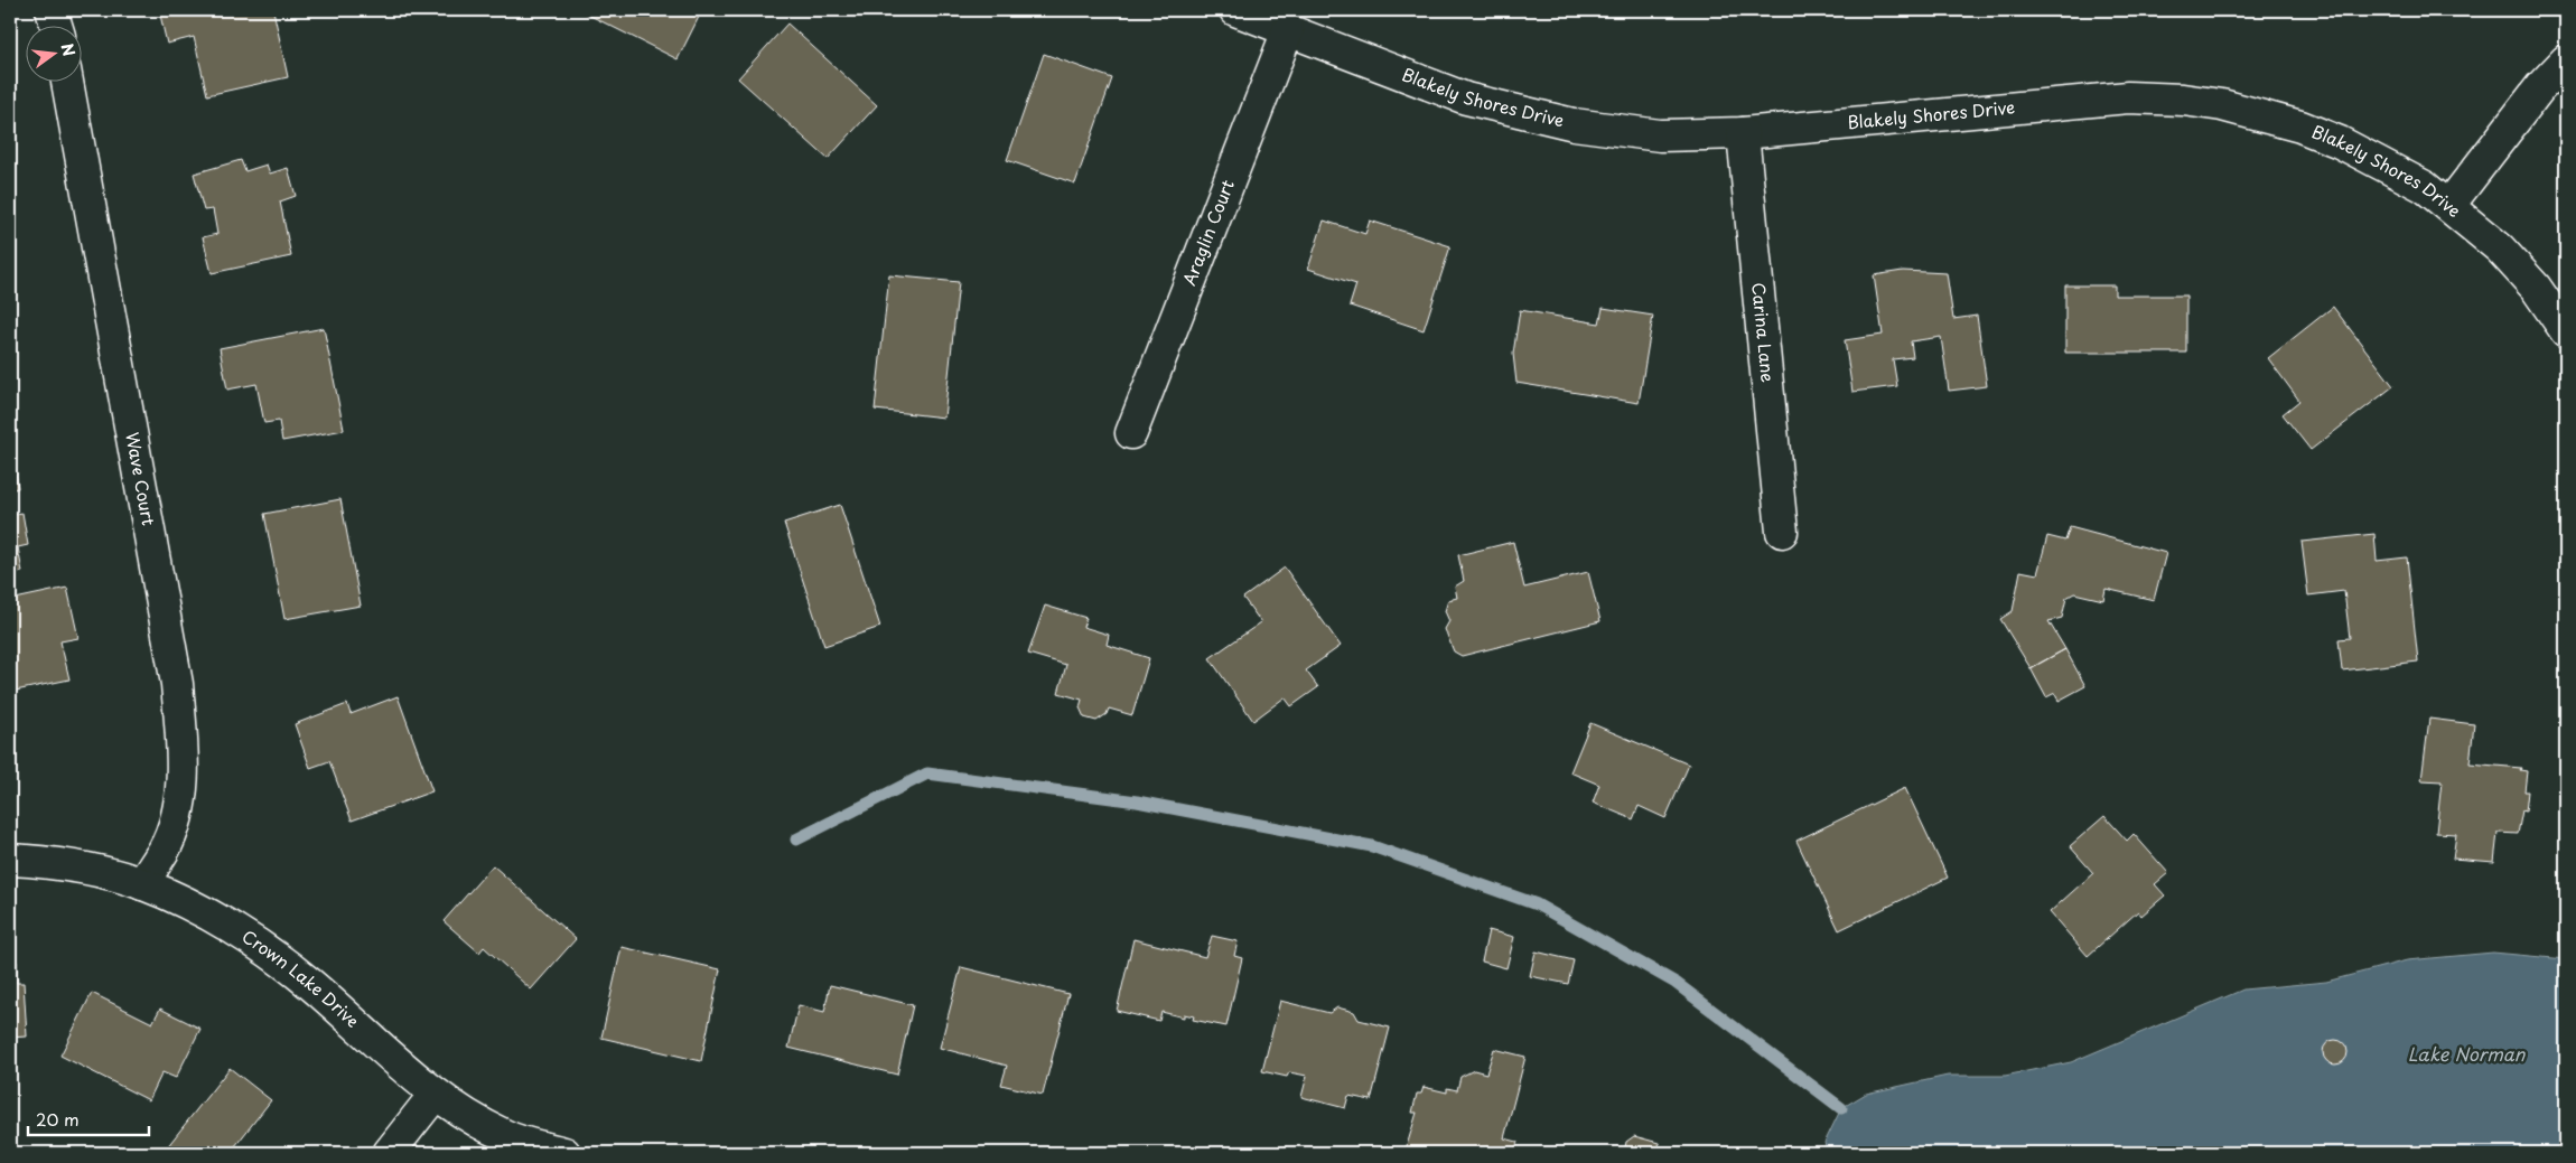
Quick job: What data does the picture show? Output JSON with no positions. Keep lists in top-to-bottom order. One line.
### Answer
{"streets":{"street":["Blakely Shores Drive","Araglin Court","Carina Lane","Wave Court","Crown Lake Drive"]},"crossings":[["Blakely Shores Drive","Araglin Court"],["Blakely Shores Drive","Carina Lane"],["Wave Court","Crown Lake Drive"]],"water":["Lake Norman"],"scale_bar":"20 m","north":"right"}
